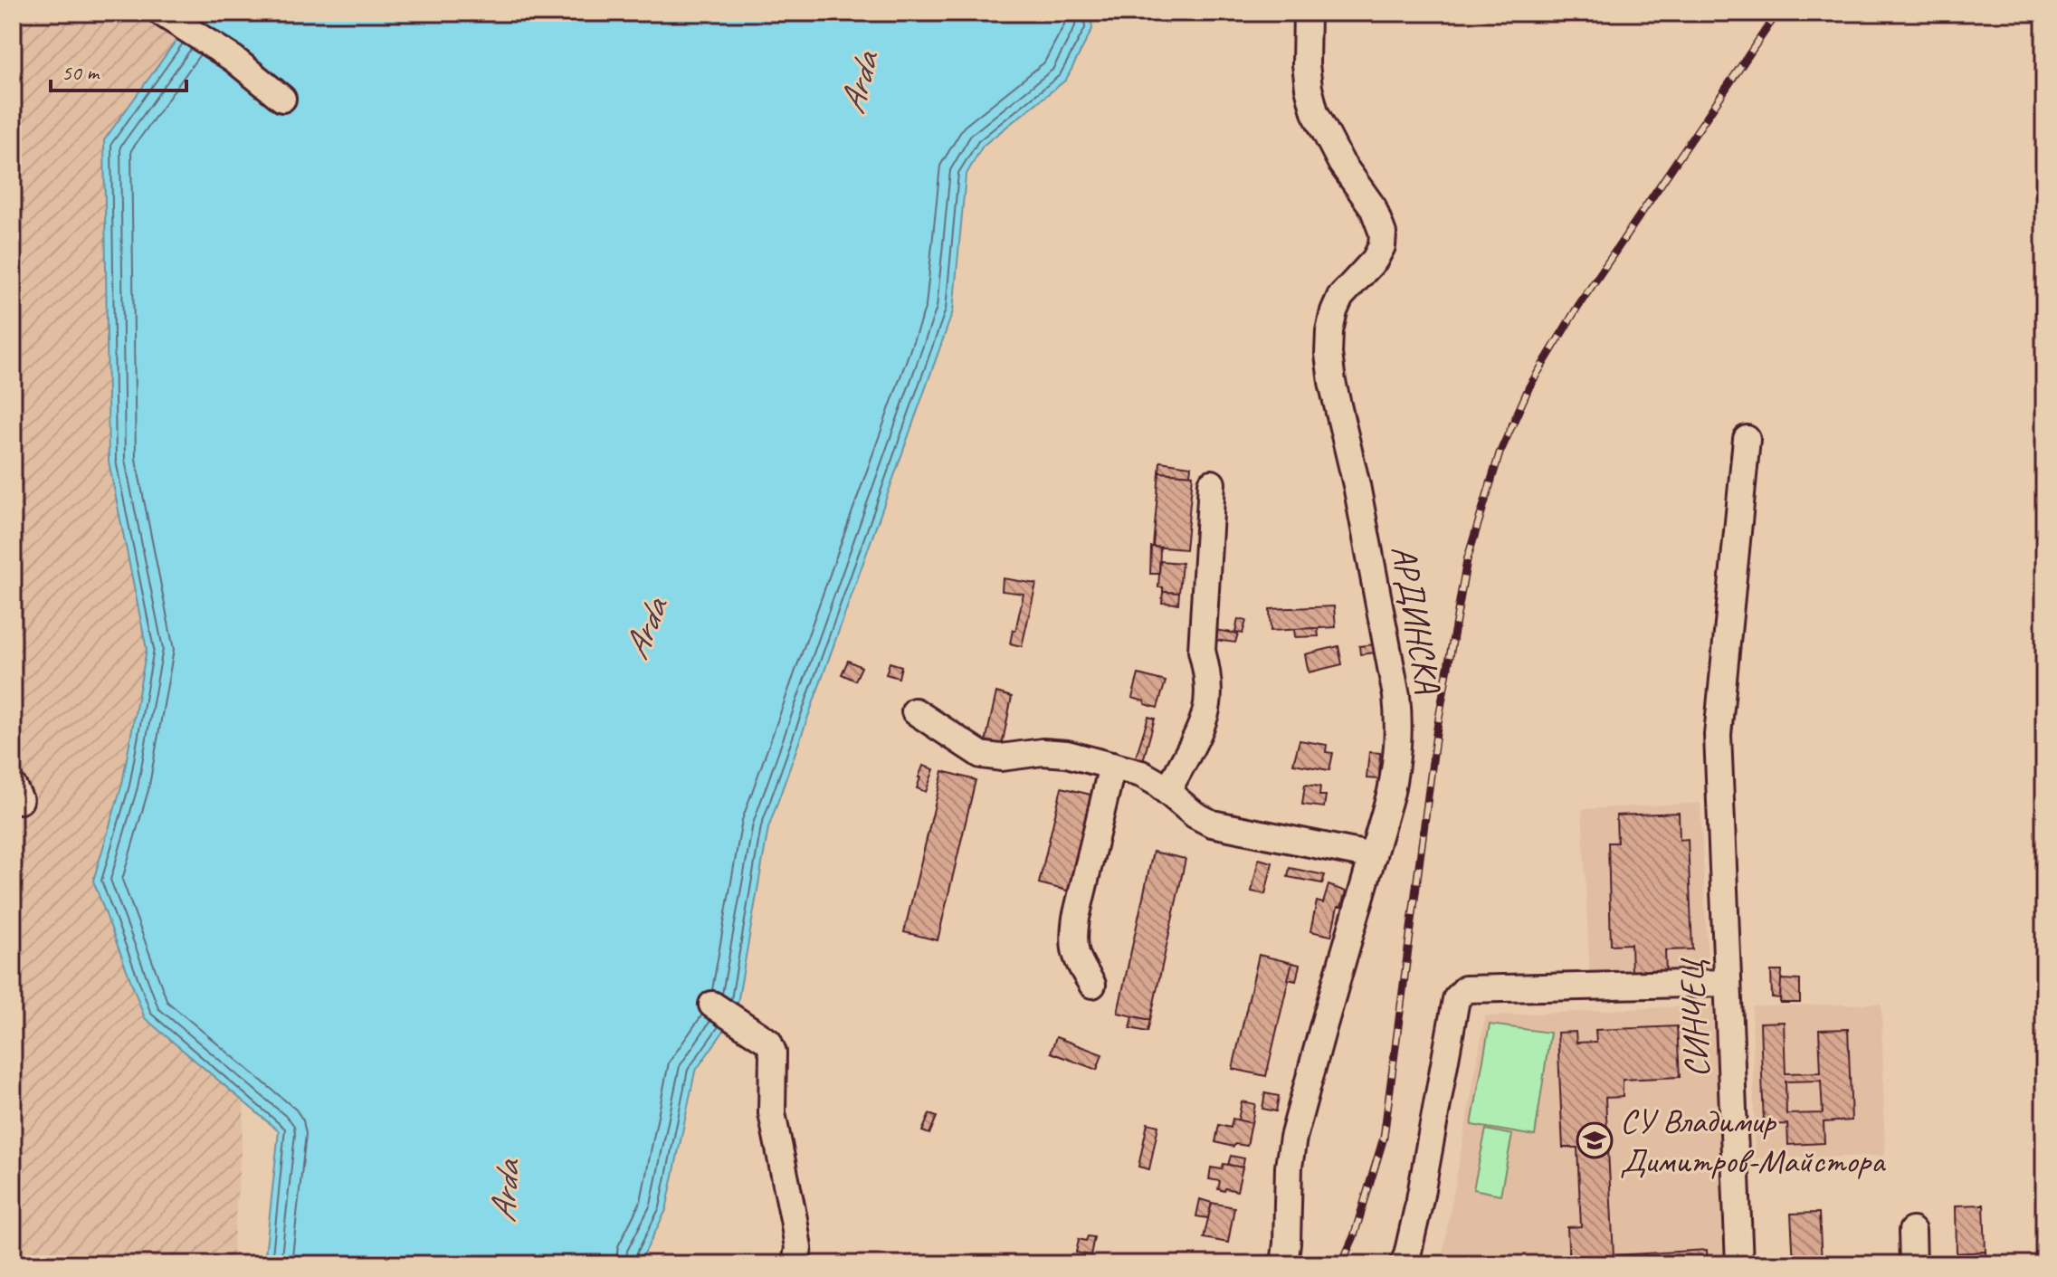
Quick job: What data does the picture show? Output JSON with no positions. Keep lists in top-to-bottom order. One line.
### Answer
{"streets":{"street":["АРДИНСКА","СИНЧЕЦ"]},"water":["Arda"],"places":{"school or university":["СУ Владимир Димитров-Майстора"]},"scale_bar":"50 m"}
